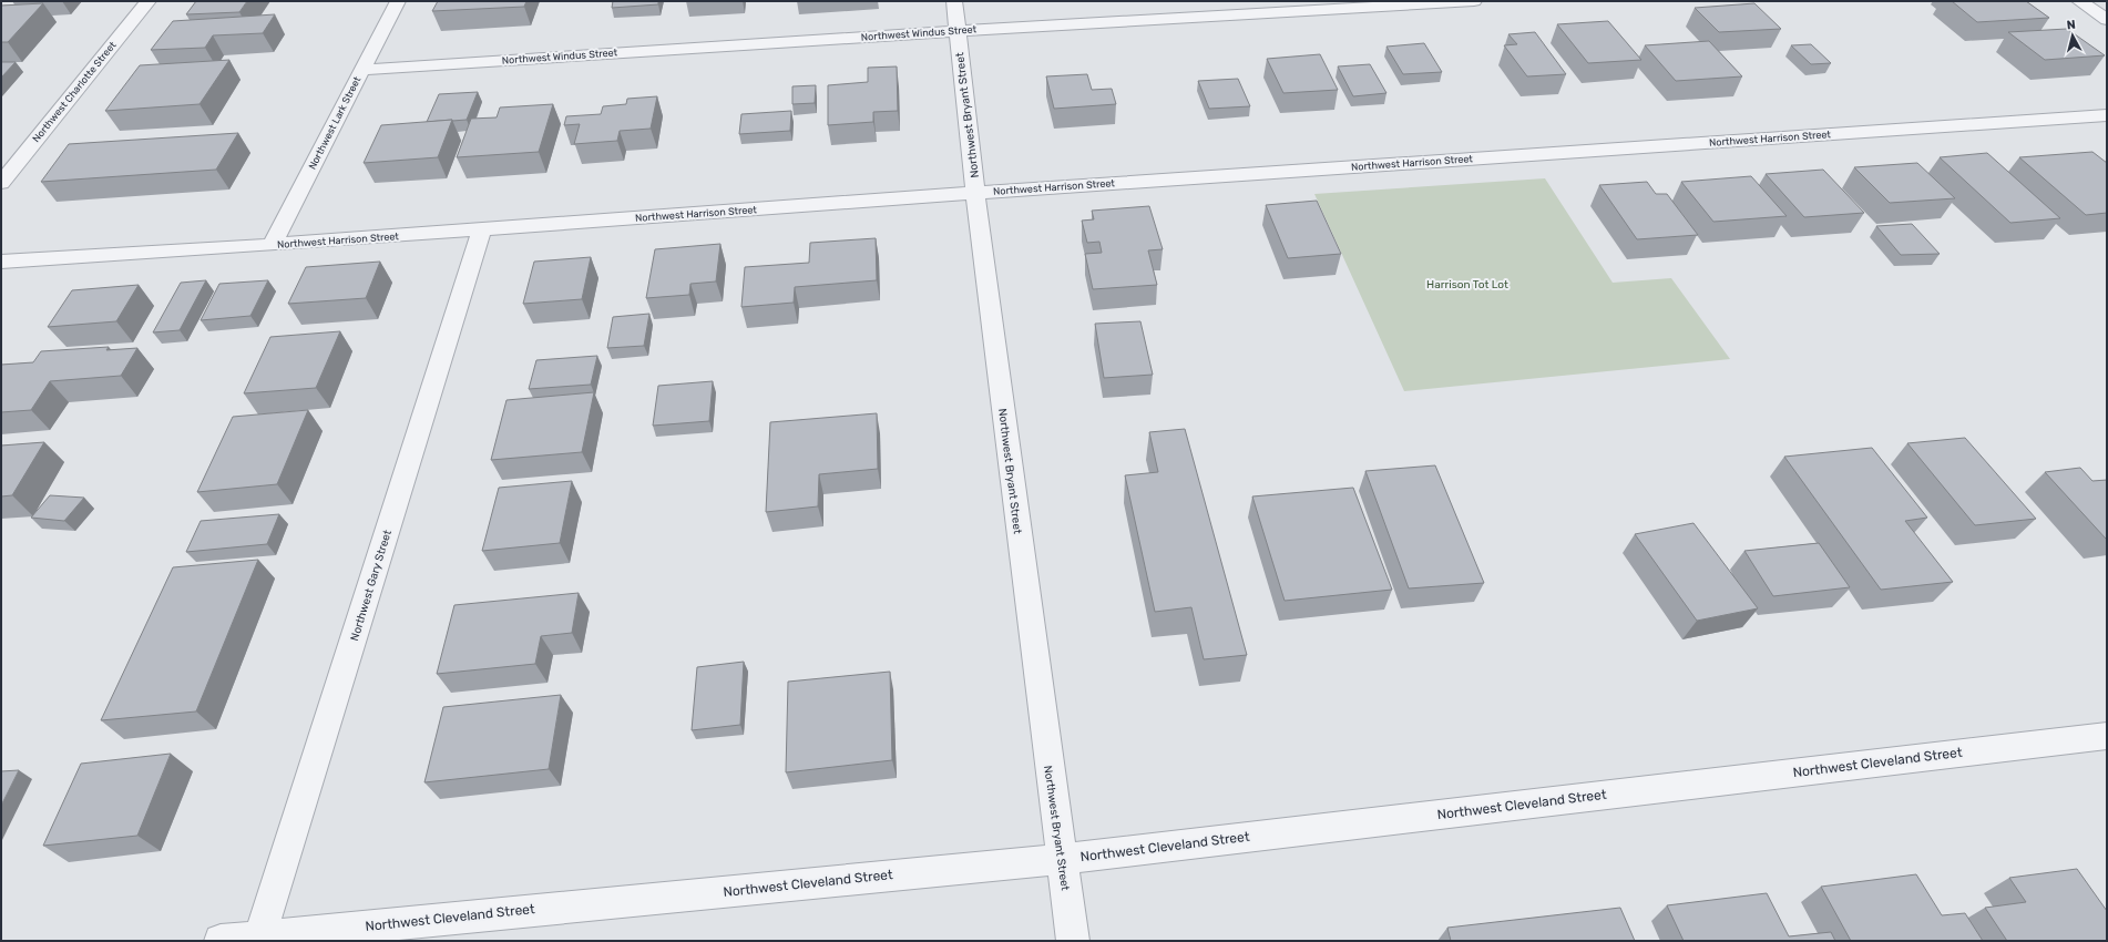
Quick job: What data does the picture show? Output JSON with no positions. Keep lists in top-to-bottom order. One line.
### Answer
{"streets":{"street":["Northwest Windus Street","Northwest Charlotte Street","Northwest Bryant Street","Northwest Lark Street","Northwest Harrison Street","Northwest Gary Street","Northwest Cleveland Street"]},"crossings":[["Northwest Windus Street","Northwest Bryant Street"],["Northwest Windus Street","Northwest Lark Street"],["Northwest Bryant Street","Northwest Harrison Street"],["Northwest Bryant Street","Northwest Cleveland Street"],["Northwest Lark Street","Northwest Harrison Street"],["Northwest Harrison Street","Northwest Gary Street"],["Northwest Gary Street","Northwest Cleveland Street"]],"parks":["Harrison Tot Lot"],"north":"top"}
